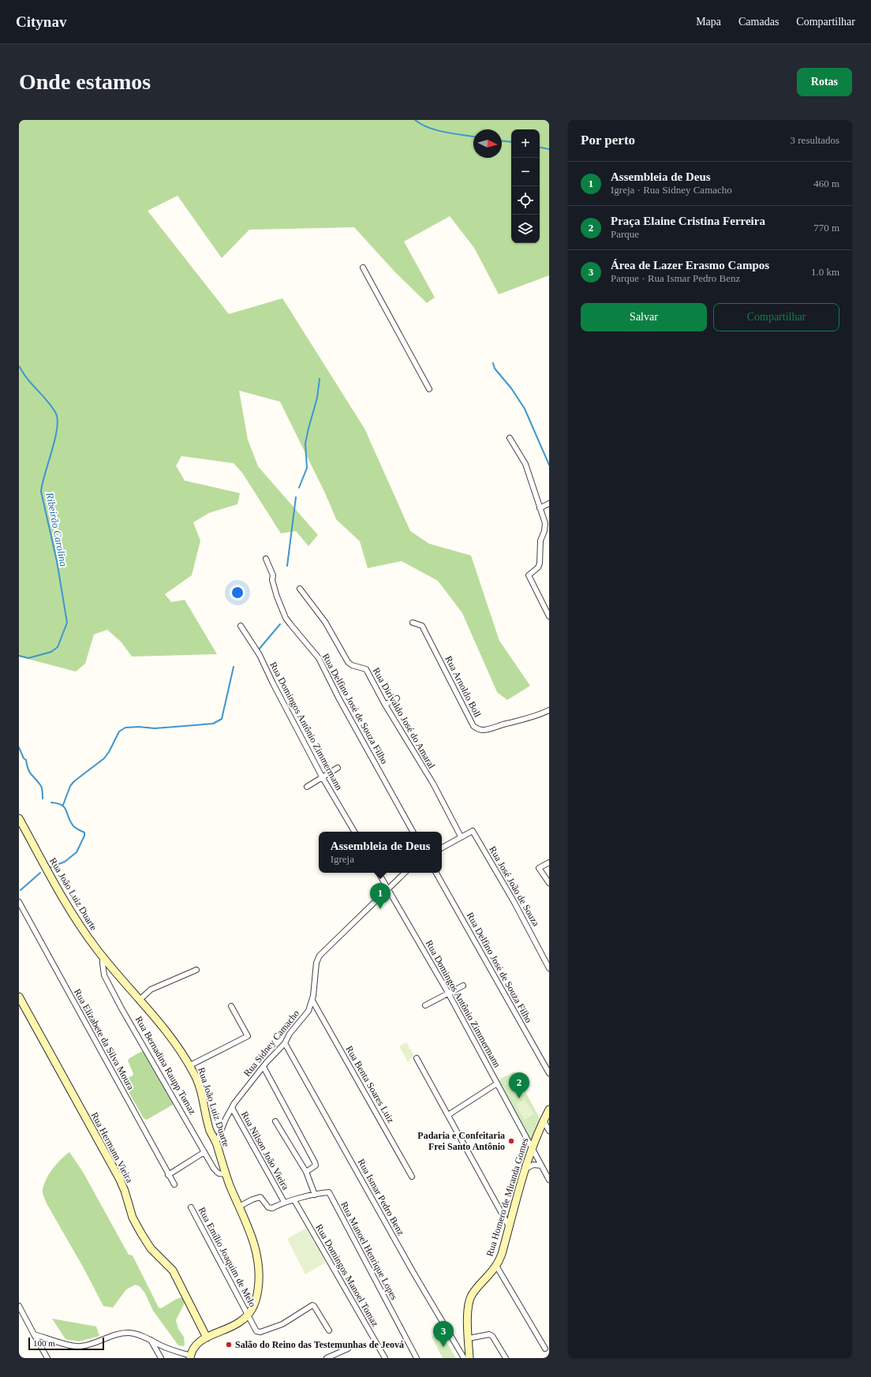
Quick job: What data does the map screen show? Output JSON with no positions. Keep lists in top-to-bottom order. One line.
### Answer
{"streets":{"street":["Rua Arnoldo Boll","Rua Delfino José de Souza Filho","Rua Dirivaldo José do Amaral","Rua Domingos Antônio Zimmermann","Rua José João de Souza","Rua João Luiz Duarte","Rua Elizabete da Silva Moura","Rua Sidney Camacho","Rua Bernadina Raupp Tomaz","Rua Benta Soares Luiz","Rua Hermann Vieira","Rua Nilson João Vieira","Rua Ismar Pedro Benz","Rua Homero de Miranda Gomes","Rua Manoel Henrique Lopes","Rua Emílio Joaquim de Melo","Rua Domingos Manoel Tomaz"]},"crossings":[["Rua Dirivaldo José do Amaral","Rua José João de Souza"],["Rua Domingos Antônio Zimmermann","Rua Sidney Camacho"],["Rua Domingos Antônio Zimmermann","Rua Homero de Miranda Gomes"],["Rua João Luiz Duarte","Rua Sidney Camacho"],["Rua João Luiz Duarte","Rua Bernadina Raupp Tomaz"],["Rua João Luiz Duarte","Rua Hermann Vieira"],["Rua João Luiz Duarte","Rua Manoel Henrique Lopes"],["Rua João Luiz Duarte","Rua Emílio Joaquim de Melo"],["Rua Sidney Camacho","Rua Benta Soares Luiz"],["Rua Sidney Camacho","Rua Nilson João Vieira"],["Rua Sidney Camacho","Rua Ismar Pedro Benz"],["Rua Nilson João Vieira","Rua Manoel Henrique Lopes"],["Rua Manoel Henrique Lopes","Rua Domingos Manoel Tomaz"]],"water":["Ribeirão Carolina"],"places":["Padaria e Confeitaria Frei Santo Antônio","Salão do Reino das Testemunhas de Jeová"],"scale_bar":"100 m","north":"right","page":{"header":"Citynav","nav":["Mapa","Camadas","Compartilhar"],"buttons":["Rotas",["Salvar","Compartilhar"]],"title":"Onde estamos","heading":["Por perto","3 resultados"],"map_buttons":["+","−"],"list":[{"mark":"1","name":"Assembleia de Deus","note":"Igreja · Rua Sidney Camacho","value":"460 m"},{"mark":"2","name":"Praça Elaine Cristina Ferreira","note":"Parque","value":"770 m"},{"mark":"3","name":"Área de Lazer Erasmo Campos","note":"Parque · Rua Ismar Pedro Benz","value":"1.0 km"}],"popup":["Assembleia de Deus","Igreja"],"pins":["1","2","3"],"scale":"100 m"}}
